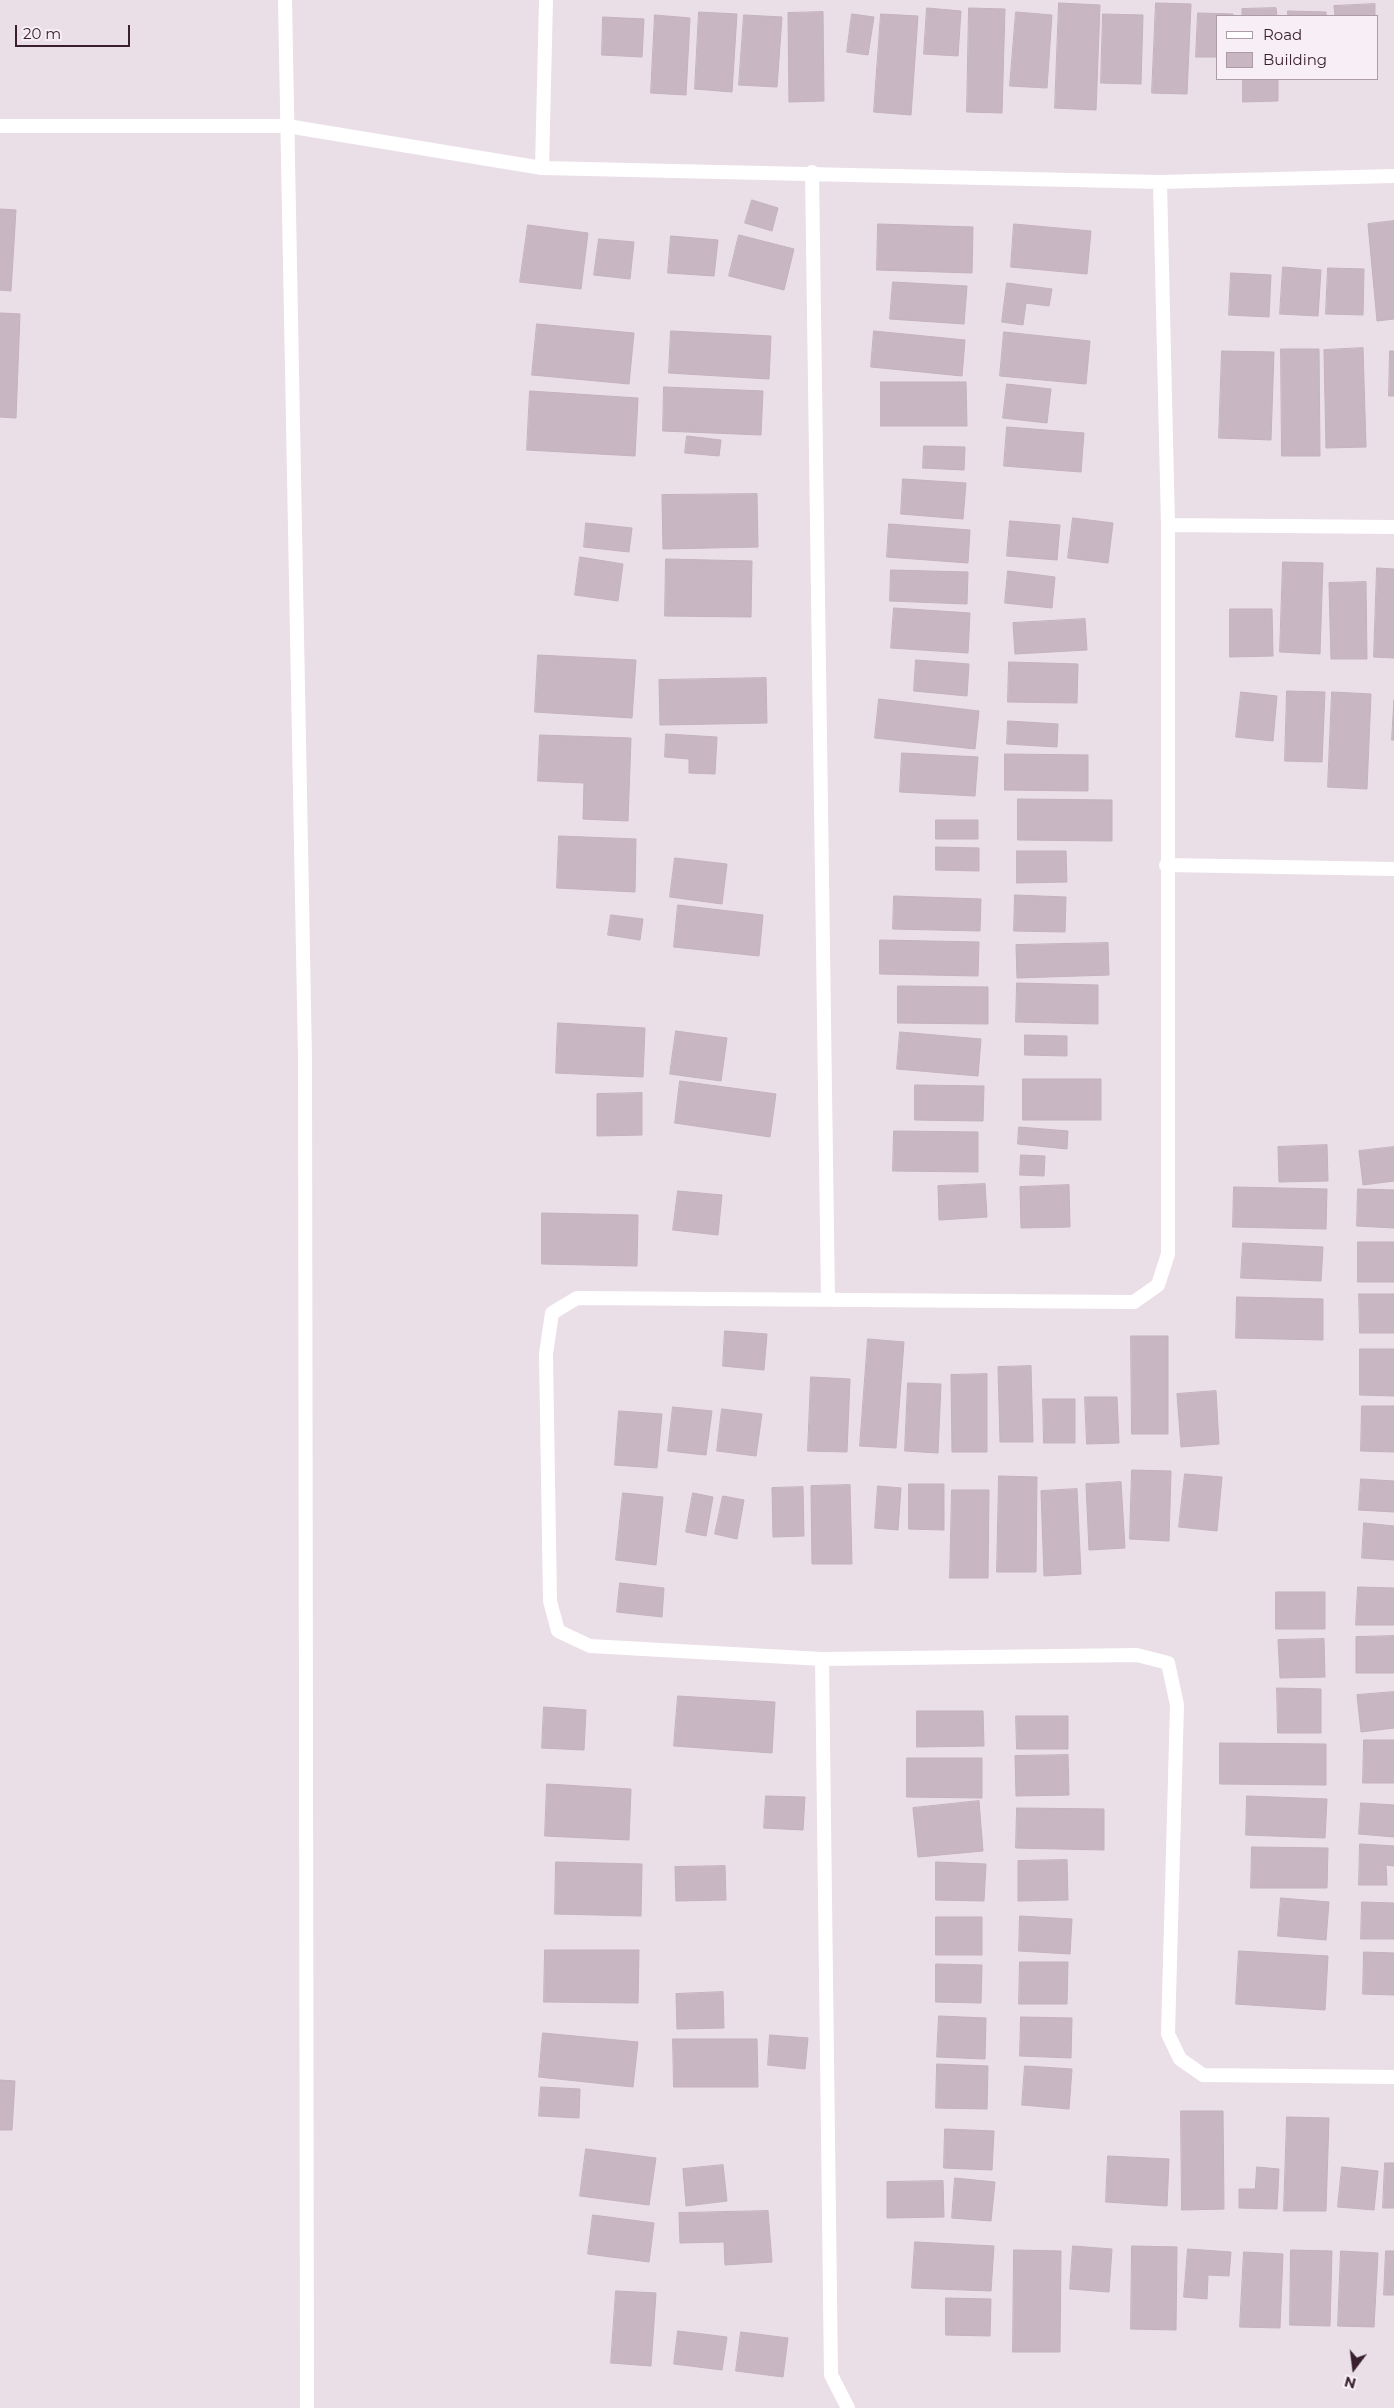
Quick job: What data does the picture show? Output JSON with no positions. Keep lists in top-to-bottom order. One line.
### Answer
{"legend":["Road","Building"],"scale_bar":"20 m","north":"bottom"}
